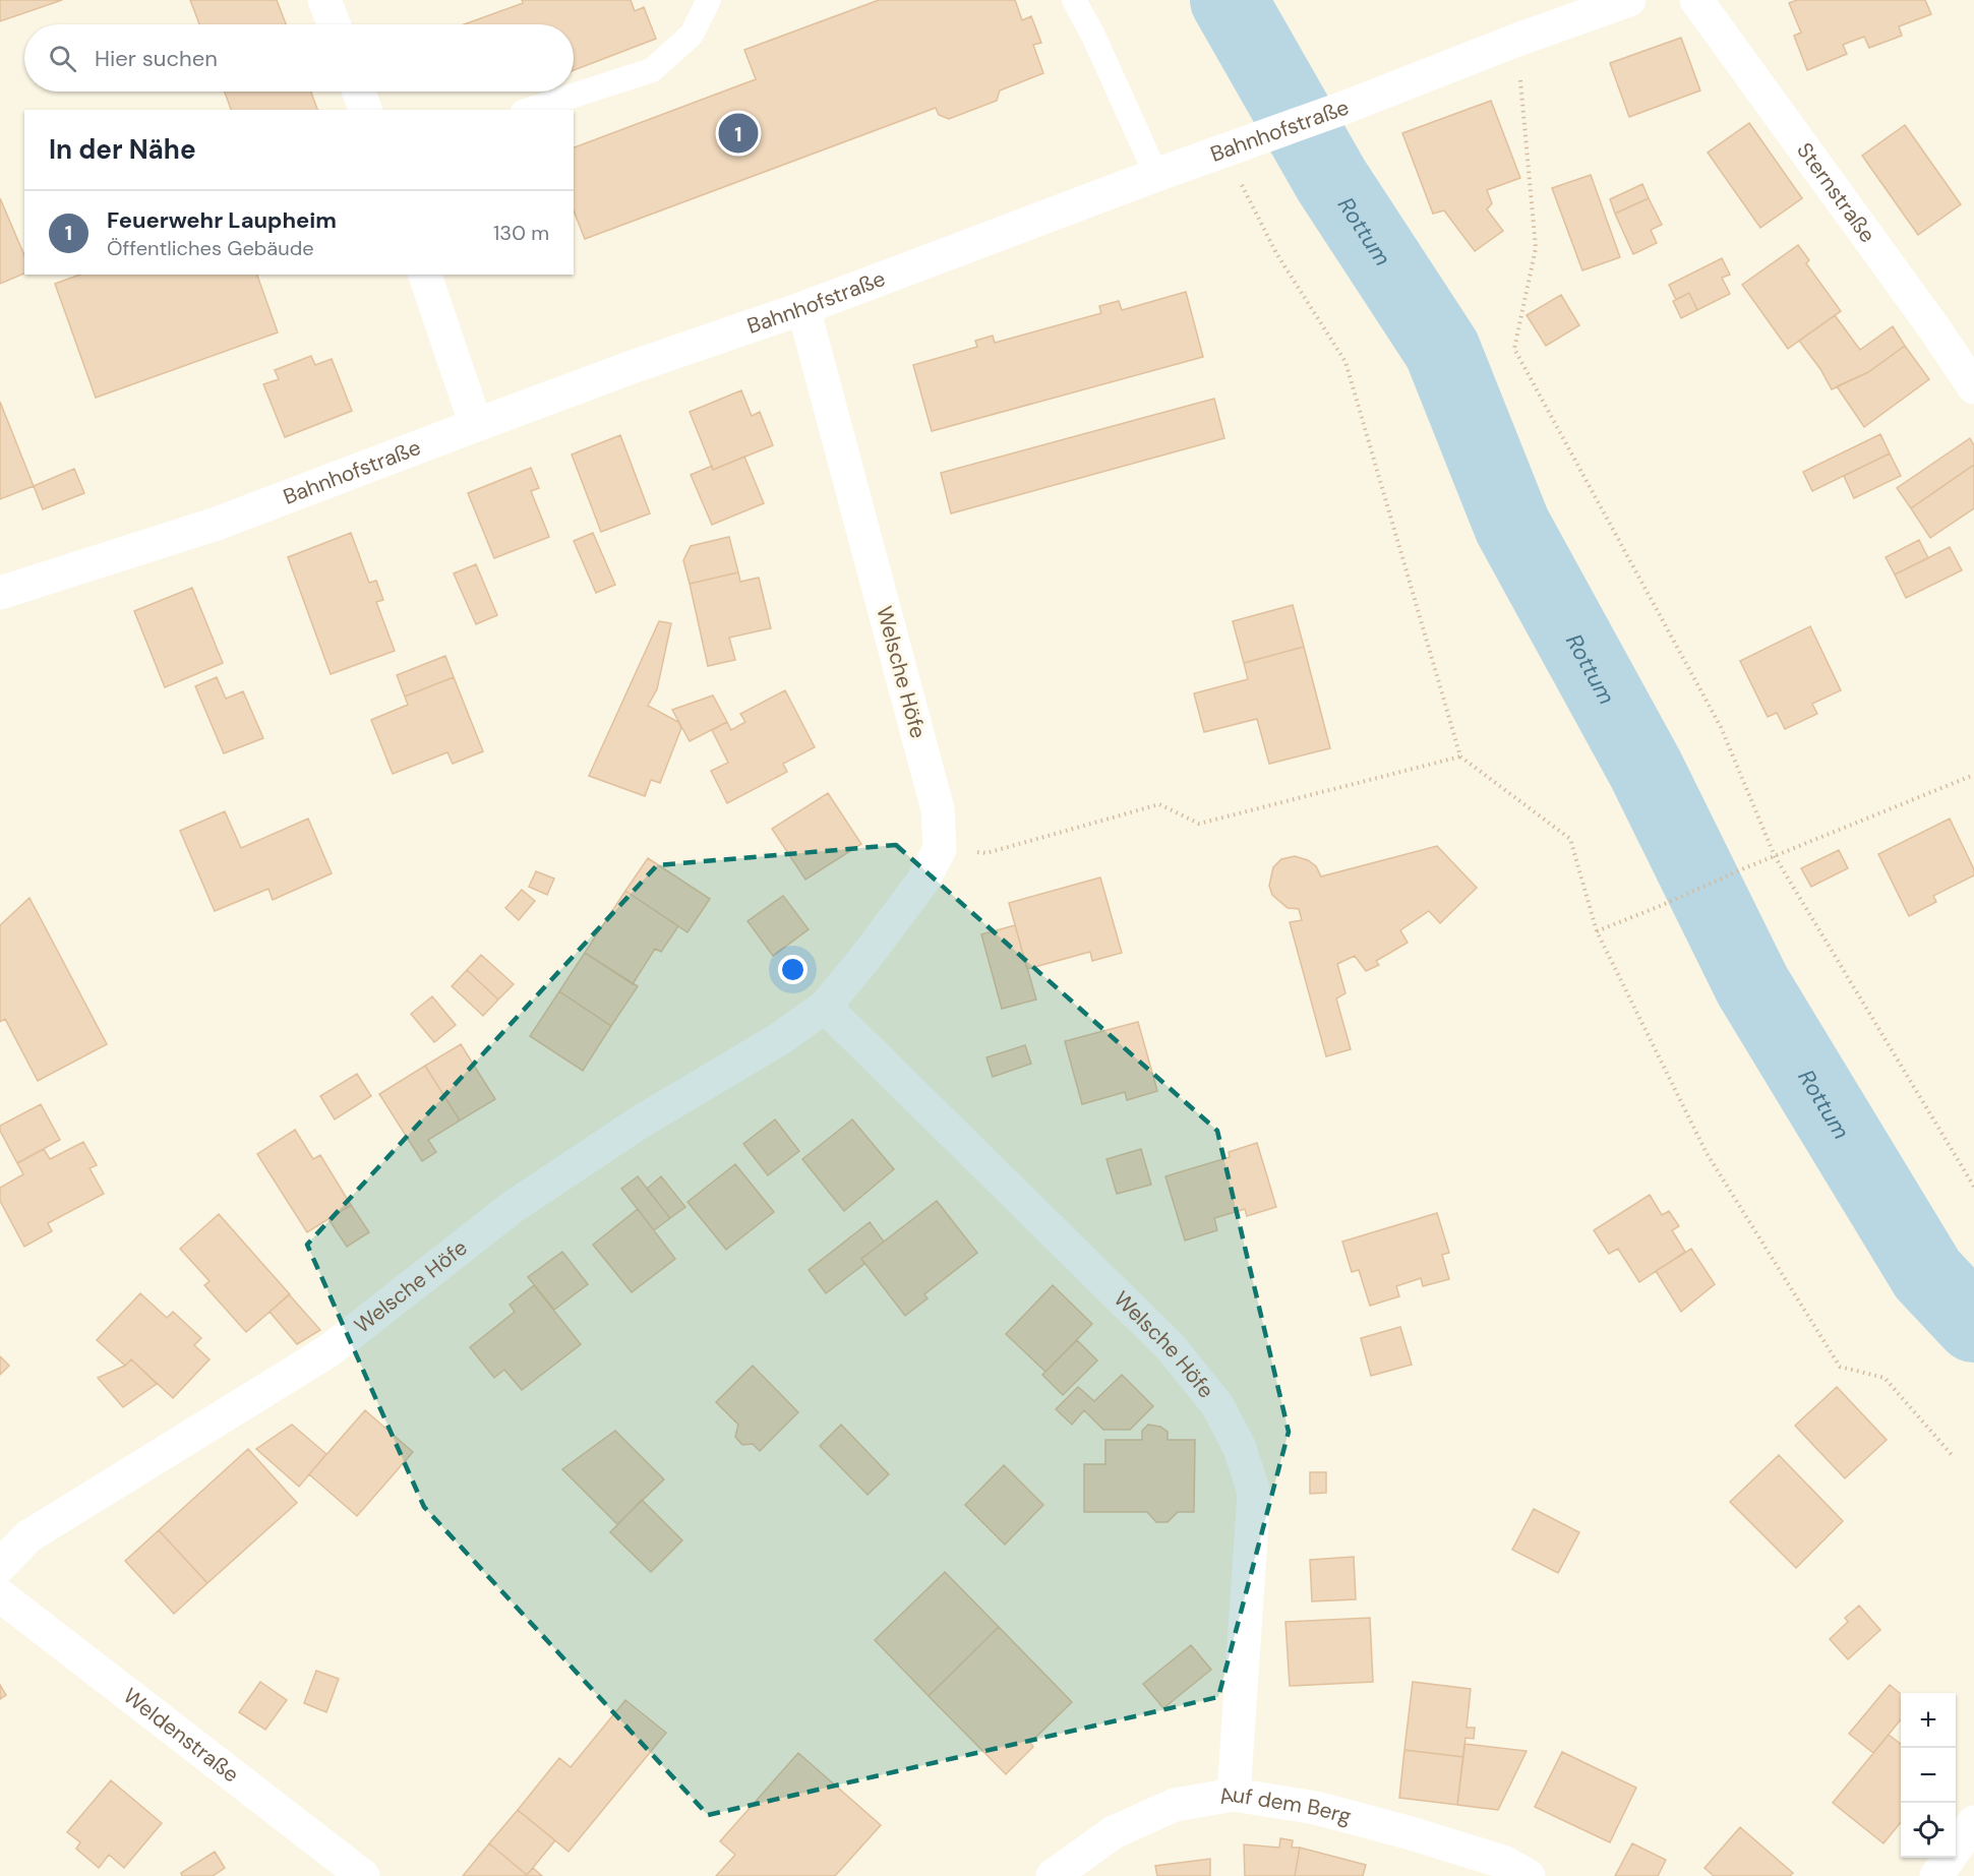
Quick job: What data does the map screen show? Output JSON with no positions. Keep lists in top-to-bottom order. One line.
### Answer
{"streets":{"street":["Bahnhofstraße","Sternstraße","Welsche Höfe","Weldenstraße","Auf dem Berg"]},"crossings":[["Bahnhofstraße","Welsche Höfe"],["Welsche Höfe","Auf dem Berg"]],"water":["Rottum"],"page":{"search":"Hier suchen","heading":"In der Nähe","pins":"1","list":[{"mark":"1","name":"Feuerwehr Laupheim","note":"Öffentliches Gebäude","value":"130 m"}],"map_buttons":["+","−"]}}
